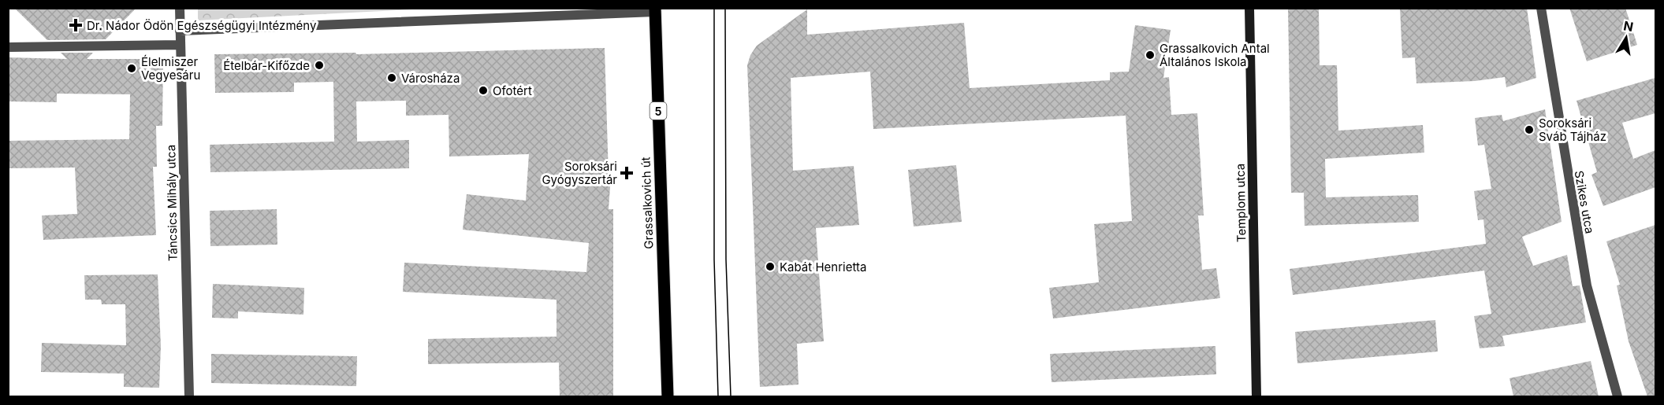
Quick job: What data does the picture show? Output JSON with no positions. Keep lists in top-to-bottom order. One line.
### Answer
{"streets":{"main road":["5","Grassalkovich út"],"street":["Szikes utca","Táncsics Mihály utca","Templom utca"]},"places":{"health":["Dr. Nádor Ödön Egészségügyi Intézmény","Soroksári Gyógyszertár"],"other":["Grassalkovich Antal Általános Iskola","Ételbár-Kifőzde","Élelmiszer Vegyesáru","Városháza","Ofotért","Soroksári Sváb Tájház","Kabát Henrietta"]},"north":"top"}
